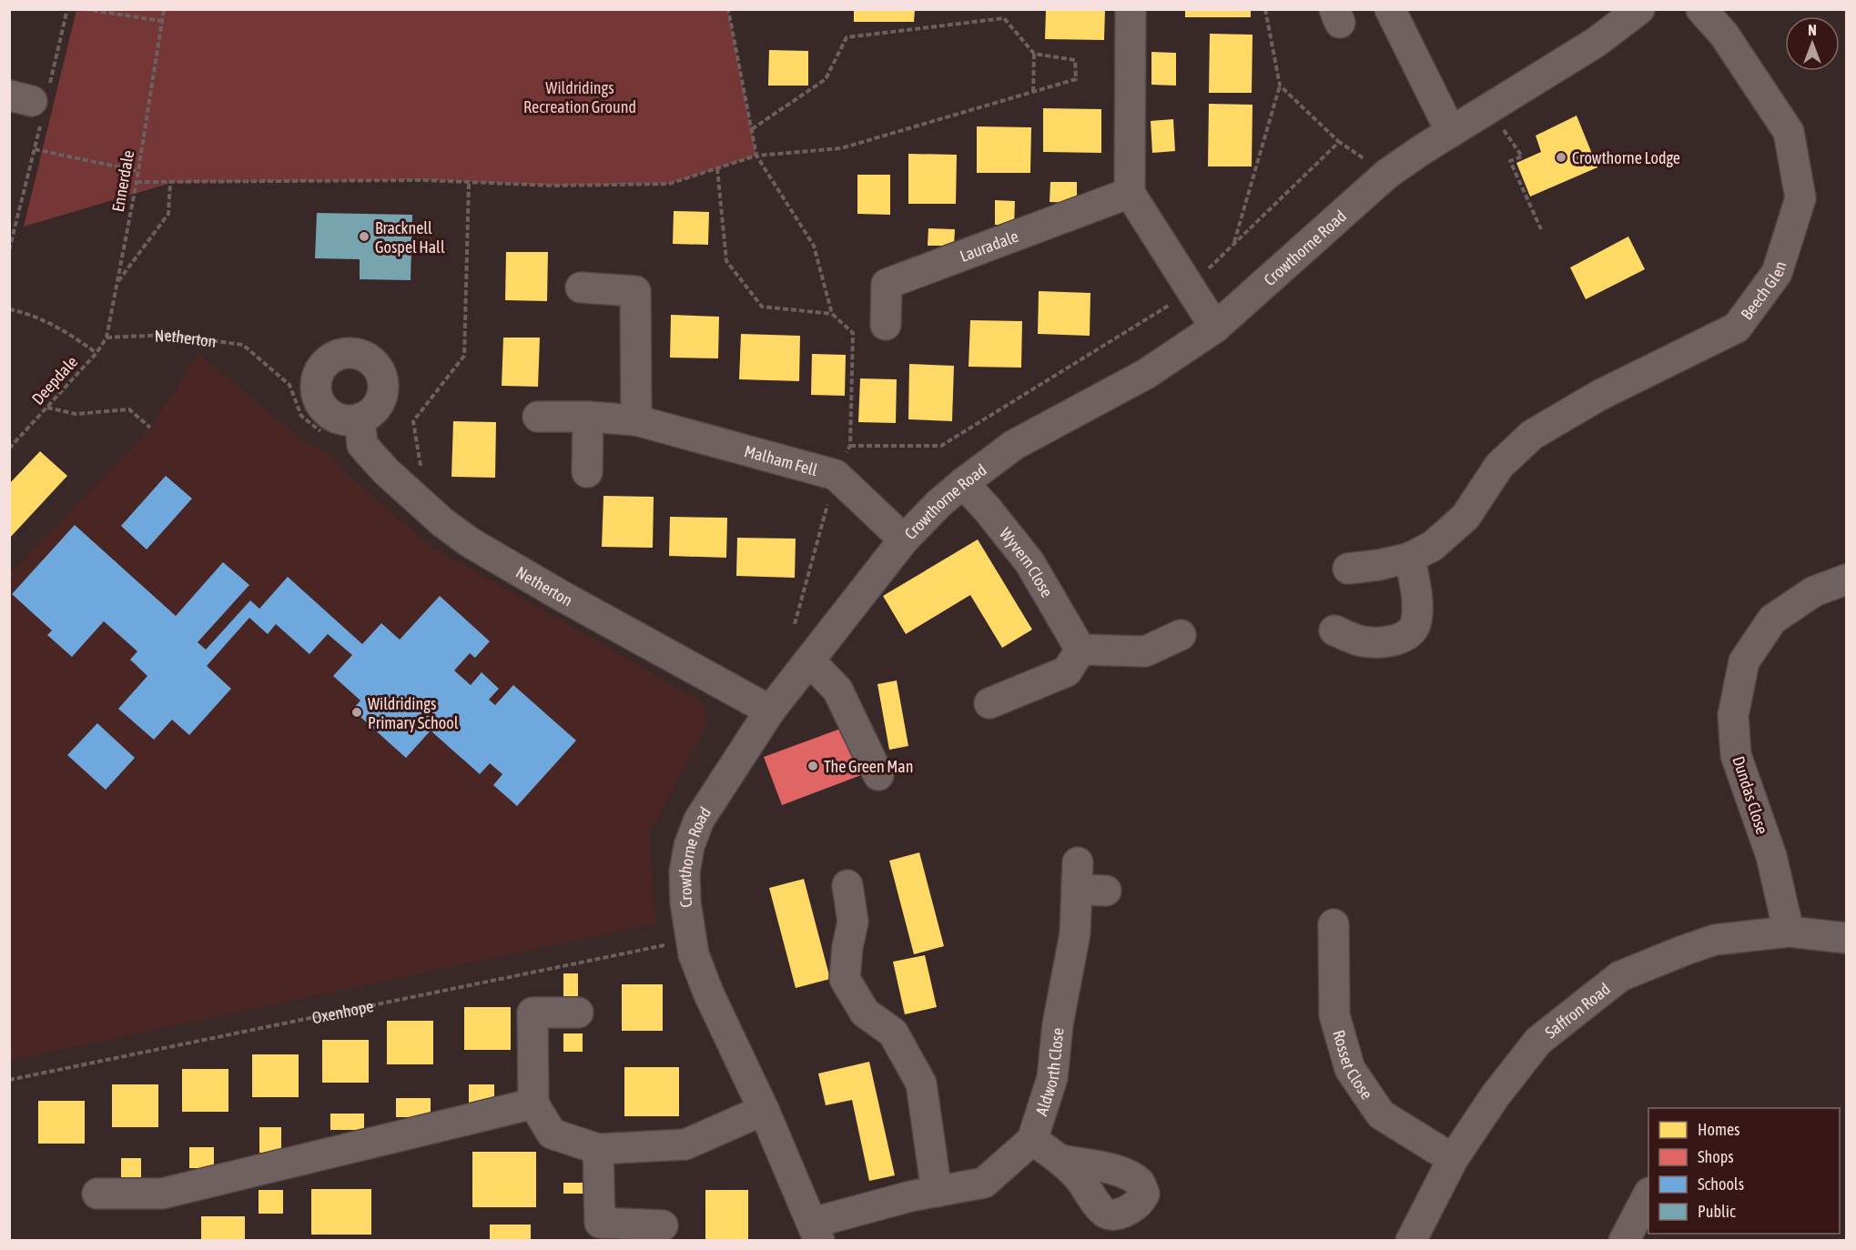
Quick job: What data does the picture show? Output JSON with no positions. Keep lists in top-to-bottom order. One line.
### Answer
{"streets":{"street":["Lauradale","Crowthorne Road","Beech Glen","Netherton","Malham Fell","Wyvern Close","Dundas Close","Saffron Road","Rosset Close","Aldworth Close"],"path":["Ennerdale","Deepdale","Oxenhope"]},"crossings":[["Ennerdale","Netherton"],["Ennerdale","Deepdale"],["Crowthorne Road","Netherton"],["Crowthorne Road","Malham Fell"],["Crowthorne Road","Wyvern Close"],["Dundas Close","Saffron Road"],["Saffron Road","Rosset Close"]],"parks":["Wildridings Recreation Ground"],"places":["Crowthorne Lodge","Bracknell Gospel Hall","Wildridings Primary School","The Green Man"],"legend":["Homes","Shops","Schools","Public"],"north":"top"}
